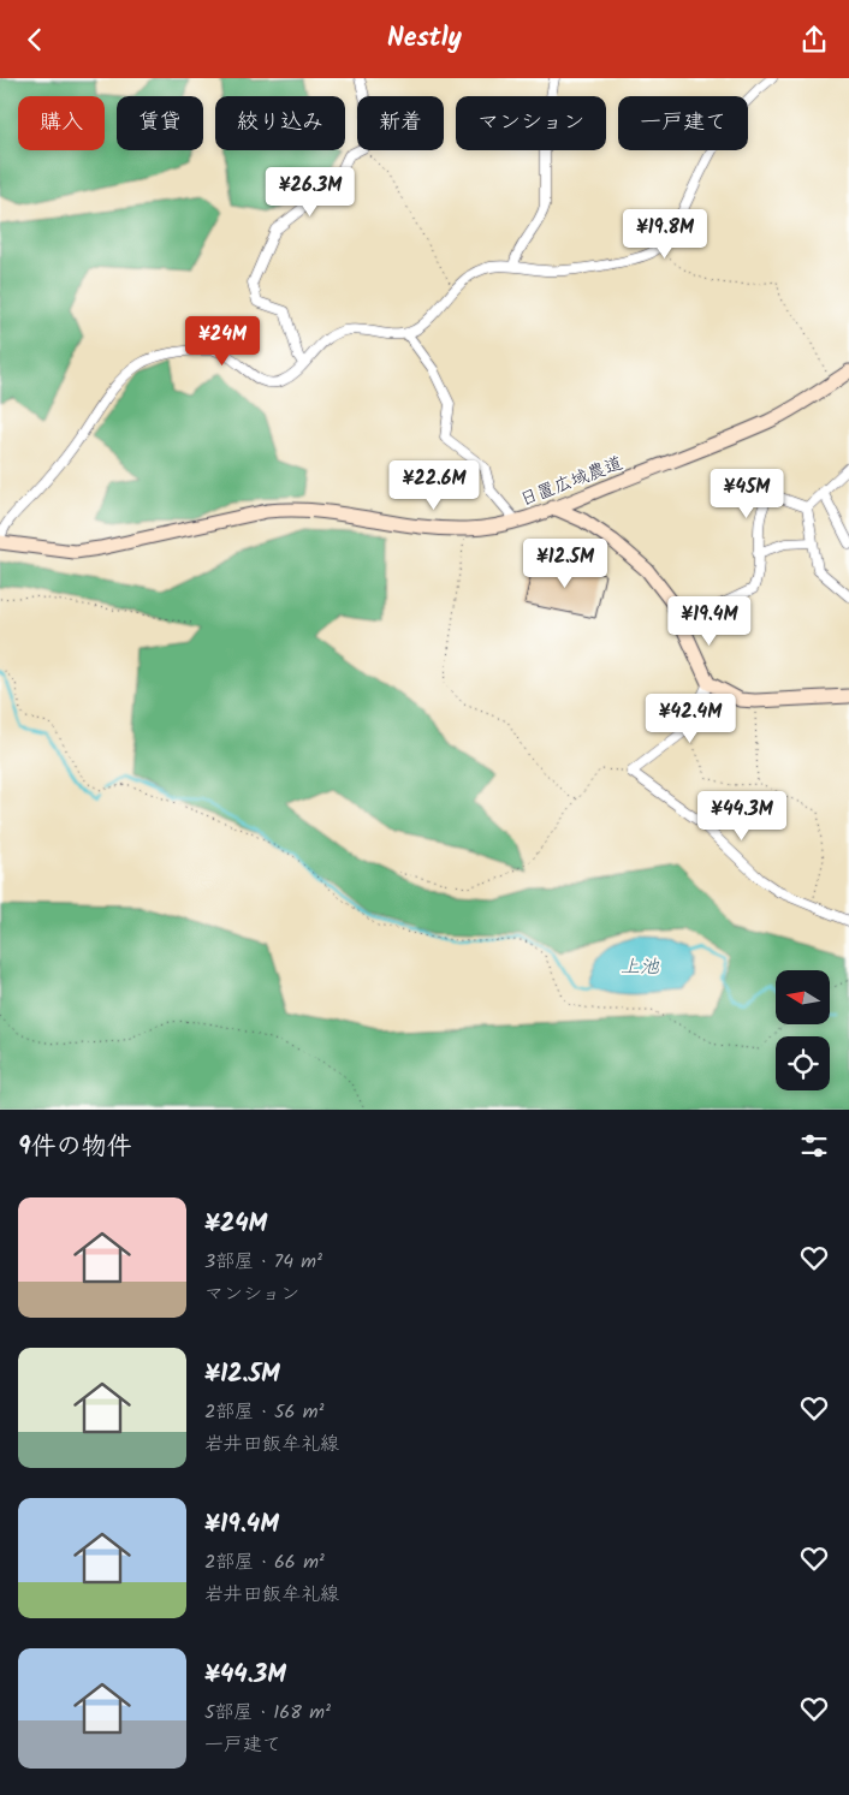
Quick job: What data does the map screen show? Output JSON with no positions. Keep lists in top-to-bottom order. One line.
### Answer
{"streets":{"street":["日置広域農道"]},"water":["上池"],"north":"left","page":{"header":"Nestly","chip":["購入","賃貸","絞り込み","新着","マンション","一戸建て"],"price":["¥26.3M","¥19.8M","¥24M","¥22.6M","¥45M","¥12.5M","¥19.4M","¥42.4M","¥44.3M"],"heading":"9件の物件","list":[{"name":"¥24M","note":"3部屋 · 74 m² · マンション"},{"name":"¥12.5M","note":"2部屋 · 56 m² · 岩井田飯牟礼線"},{"name":"¥19.4M","note":"2部屋 · 66 m² · 岩井田飯牟礼線"},{"name":"¥44.3M","note":"5部屋 · 168 m² · 一戸建て"}]}}
